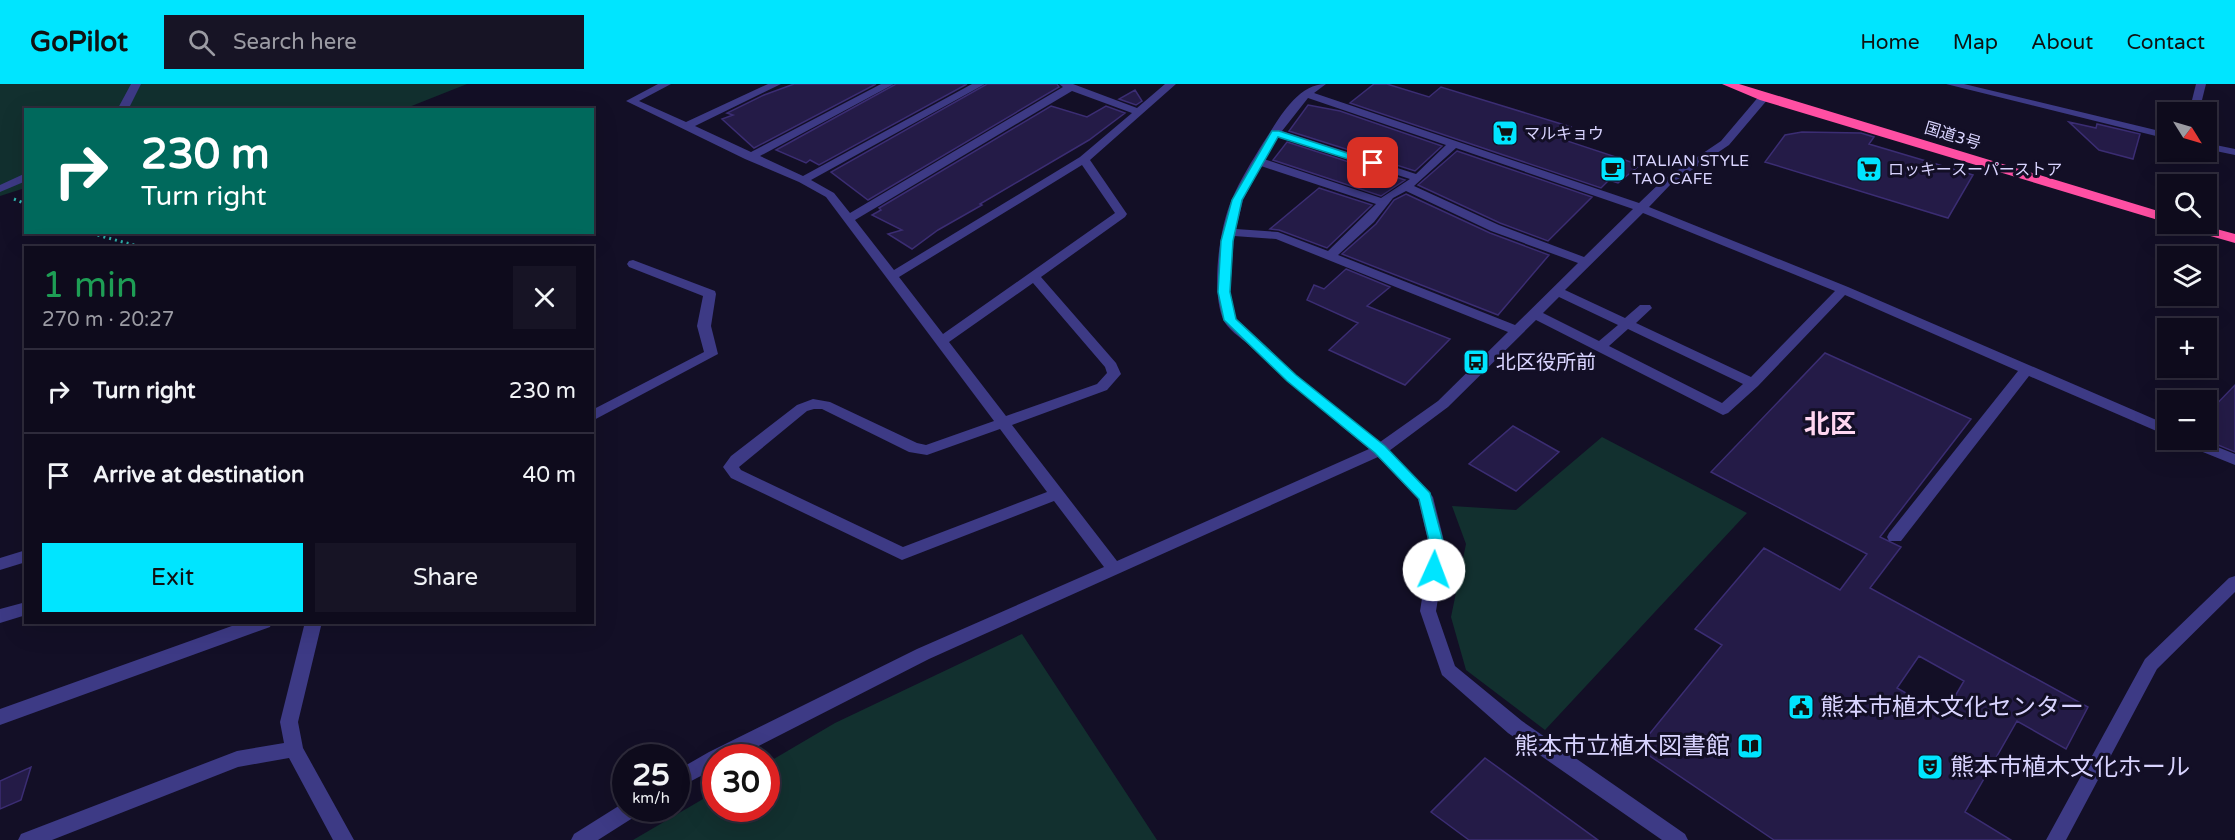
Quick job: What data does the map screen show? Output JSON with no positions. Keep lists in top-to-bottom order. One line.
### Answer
{"streets":{"highway":["国道3号"]},"districts":["北区"],"places":{"supermarket":["マルキョウ","ロッキースーパーストア"],"cafe":["ITALIAN STYLE TAO CAFE"],"bus stop":["北区役所前"],"public building":["熊本市植木文化センター"],"library":["熊本市立植木図書館"],"theatre":["熊本市植木文化ホール"]},"north":"bottom right","page":{"header":"GoPilot","search":"Search here","nav":["Home","Map","About","Contact"],"map_buttons":["+","−"],"turn":["230 m","Turn right"],"heading":["1 min","270 m · 20:27"],"list":[{"name":"Turn right","value":"230 m"},{"name":"Arrive at destination","value":"40 m"}],"buttons":["Exit","Share"],"speed":"25 km/h","limit":"30"}}
